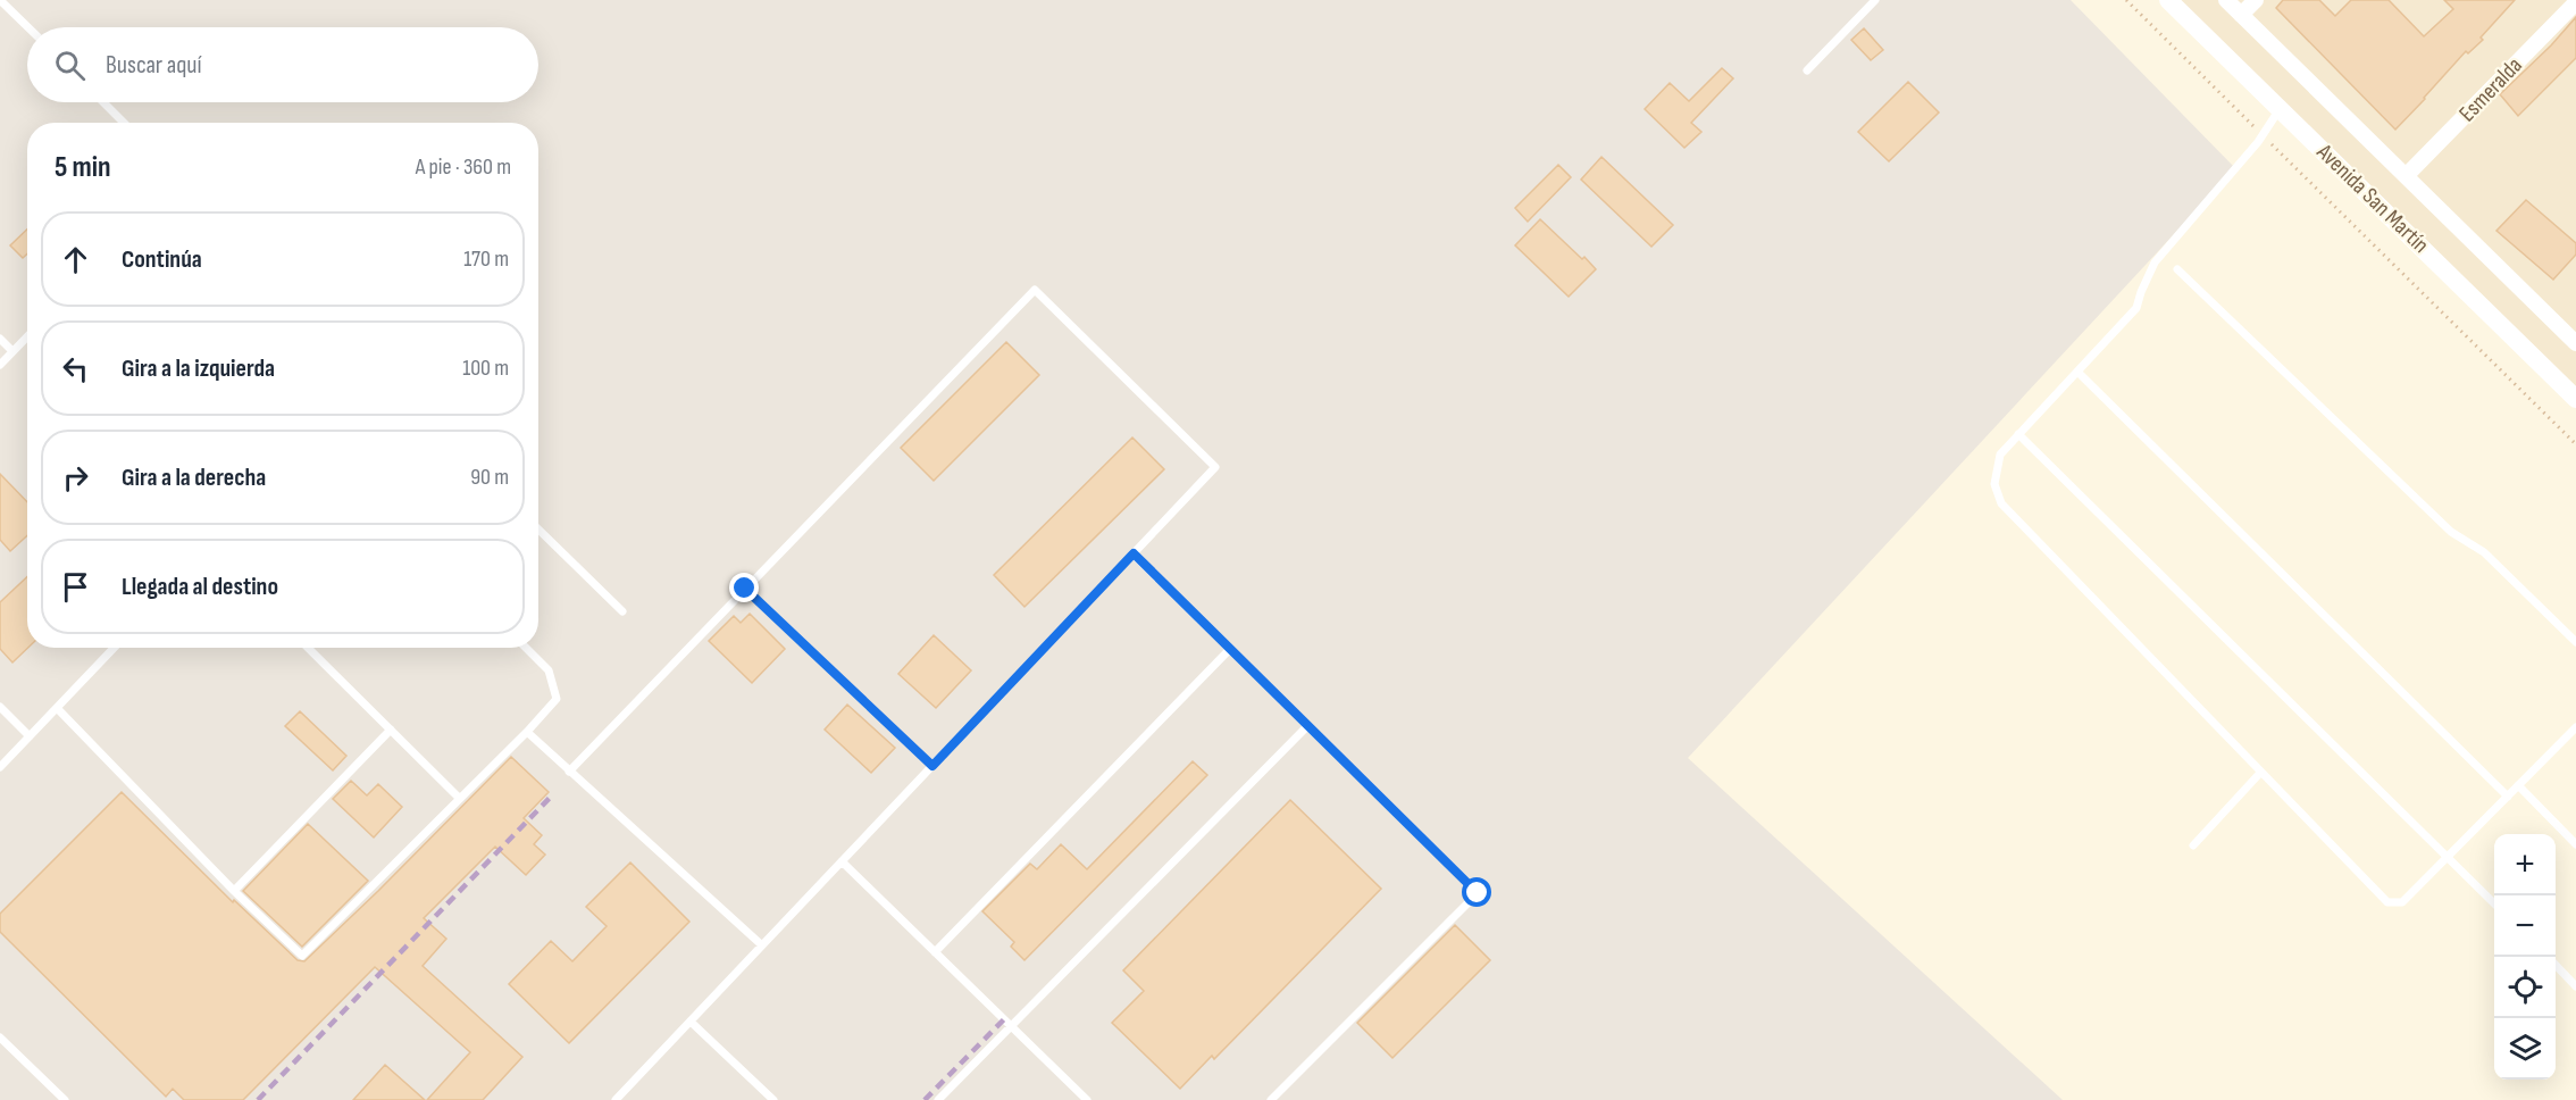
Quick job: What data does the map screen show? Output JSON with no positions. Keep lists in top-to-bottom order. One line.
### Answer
{"streets":{"street":["Esmeralda","Avenida San Martín"]},"crossings":[["Esmeralda","Avenida San Martín"]],"page":{"search":"Buscar aquí","heading":["5 min","A pie · 360 m"],"list":[["Continúa","170 m"],["Gira a la izquierda","100 m"],["Gira a la derecha","90 m"],"Llegada al destino"],"map_buttons":["+","−"]}}
